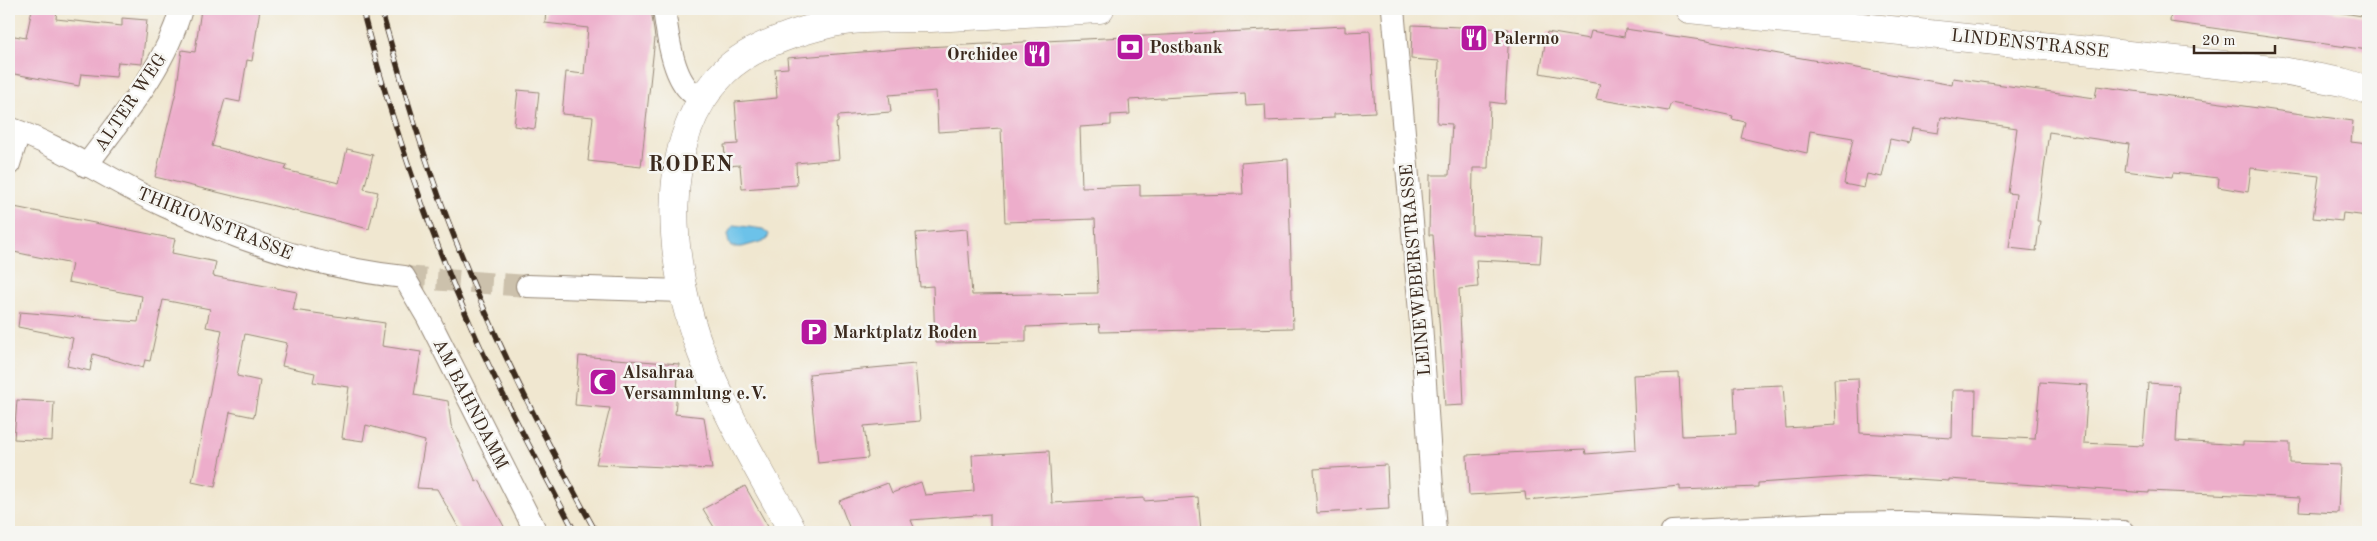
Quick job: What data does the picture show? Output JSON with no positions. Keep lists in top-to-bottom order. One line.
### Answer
{"streets":{"street":["LINDENSTRASSE","ALTER WEG","THIRIONSTRASSE","LEINEWEBERSTRASSE","AM BAHNDAMM"]},"crossings":[["ALTER WEG","THIRIONSTRASSE"],["THIRIONSTRASSE","AM BAHNDAMM"]],"districts":["RODEN"],"places":{"restaurant":["Palermo","Orchidee"],"bank":["Postbank"],"parking":["Marktplatz Roden"],"mosque":["Alsahraa Versammlung e.V."]},"scale_bar":"20 m"}
